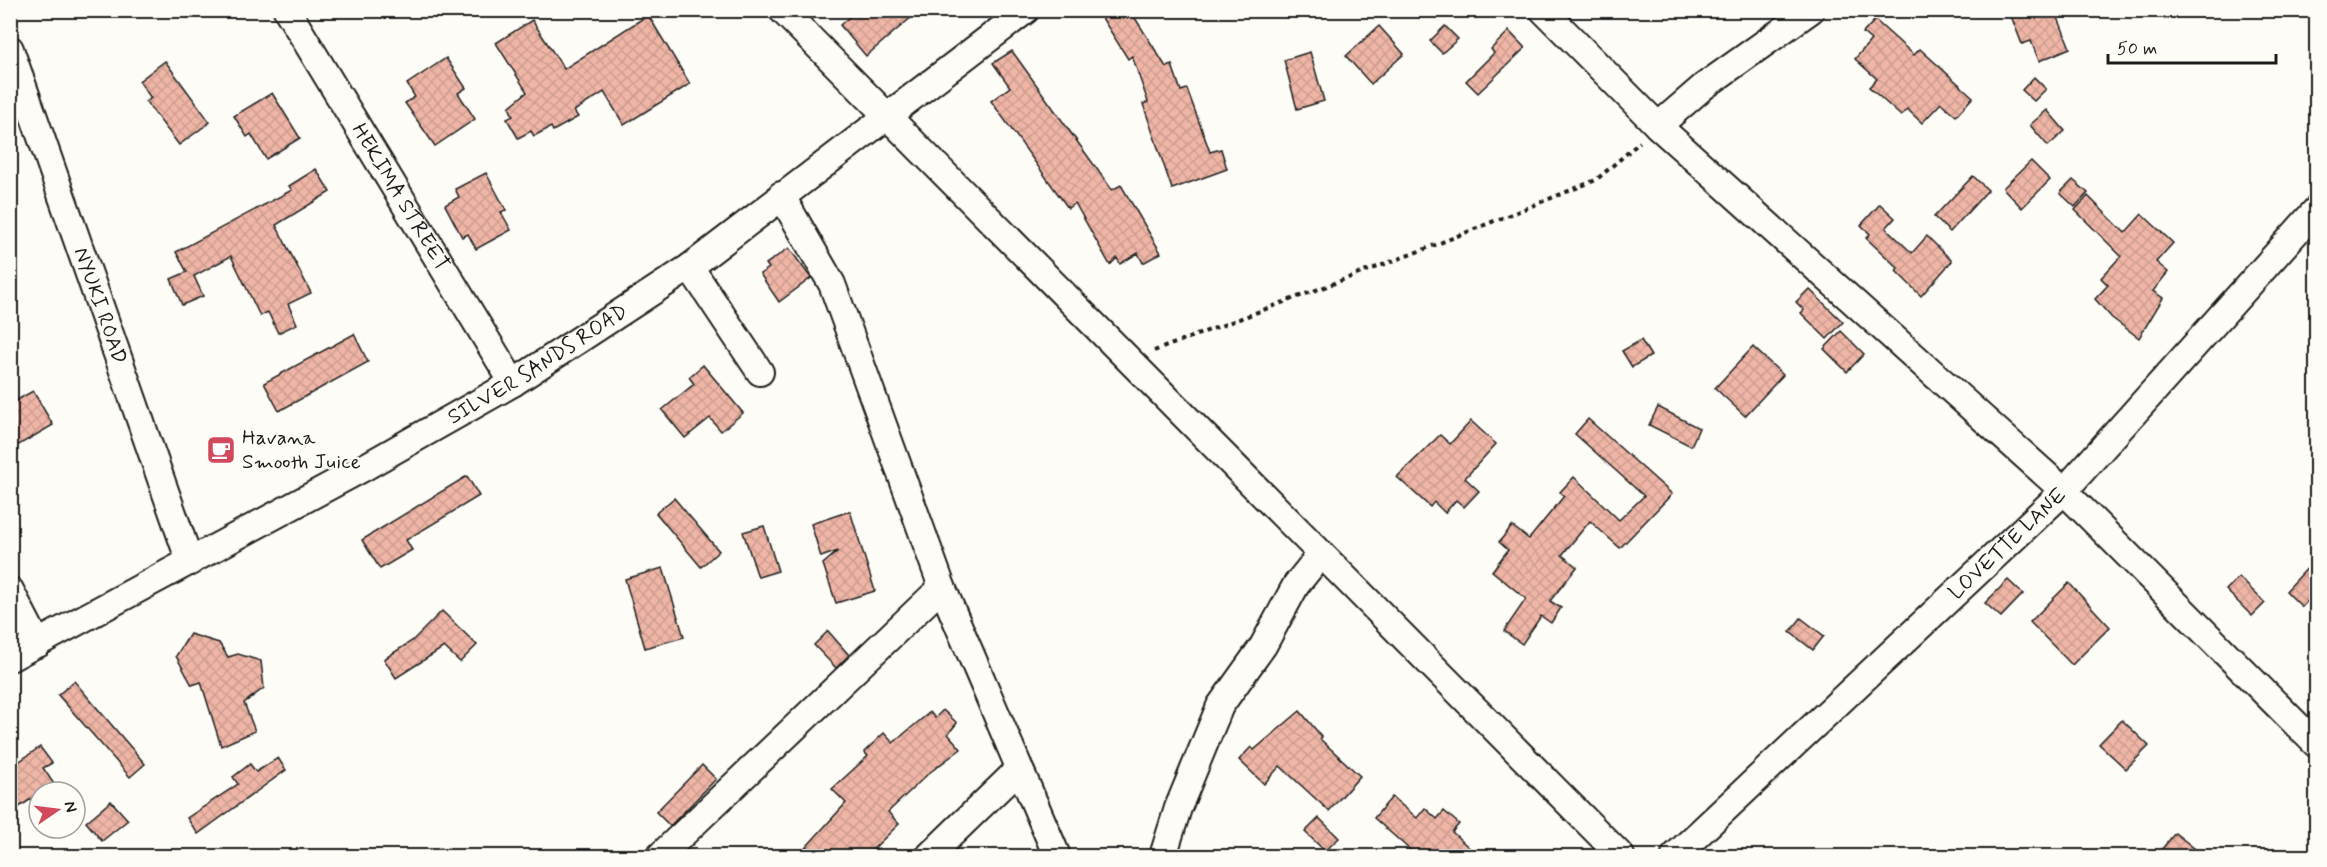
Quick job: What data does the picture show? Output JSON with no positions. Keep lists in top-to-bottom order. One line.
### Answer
{"streets":{"street":["HEKIMA STREET","NYUKI ROAD","SILVER SANDS ROAD","LOVETTE LANE"]},"crossings":[["HEKIMA STREET","SILVER SANDS ROAD"],["NYUKI ROAD","SILVER SANDS ROAD"]],"places":{"cafe":["Havana Smooth Juice"]},"scale_bar":"50 m","north":"right"}
